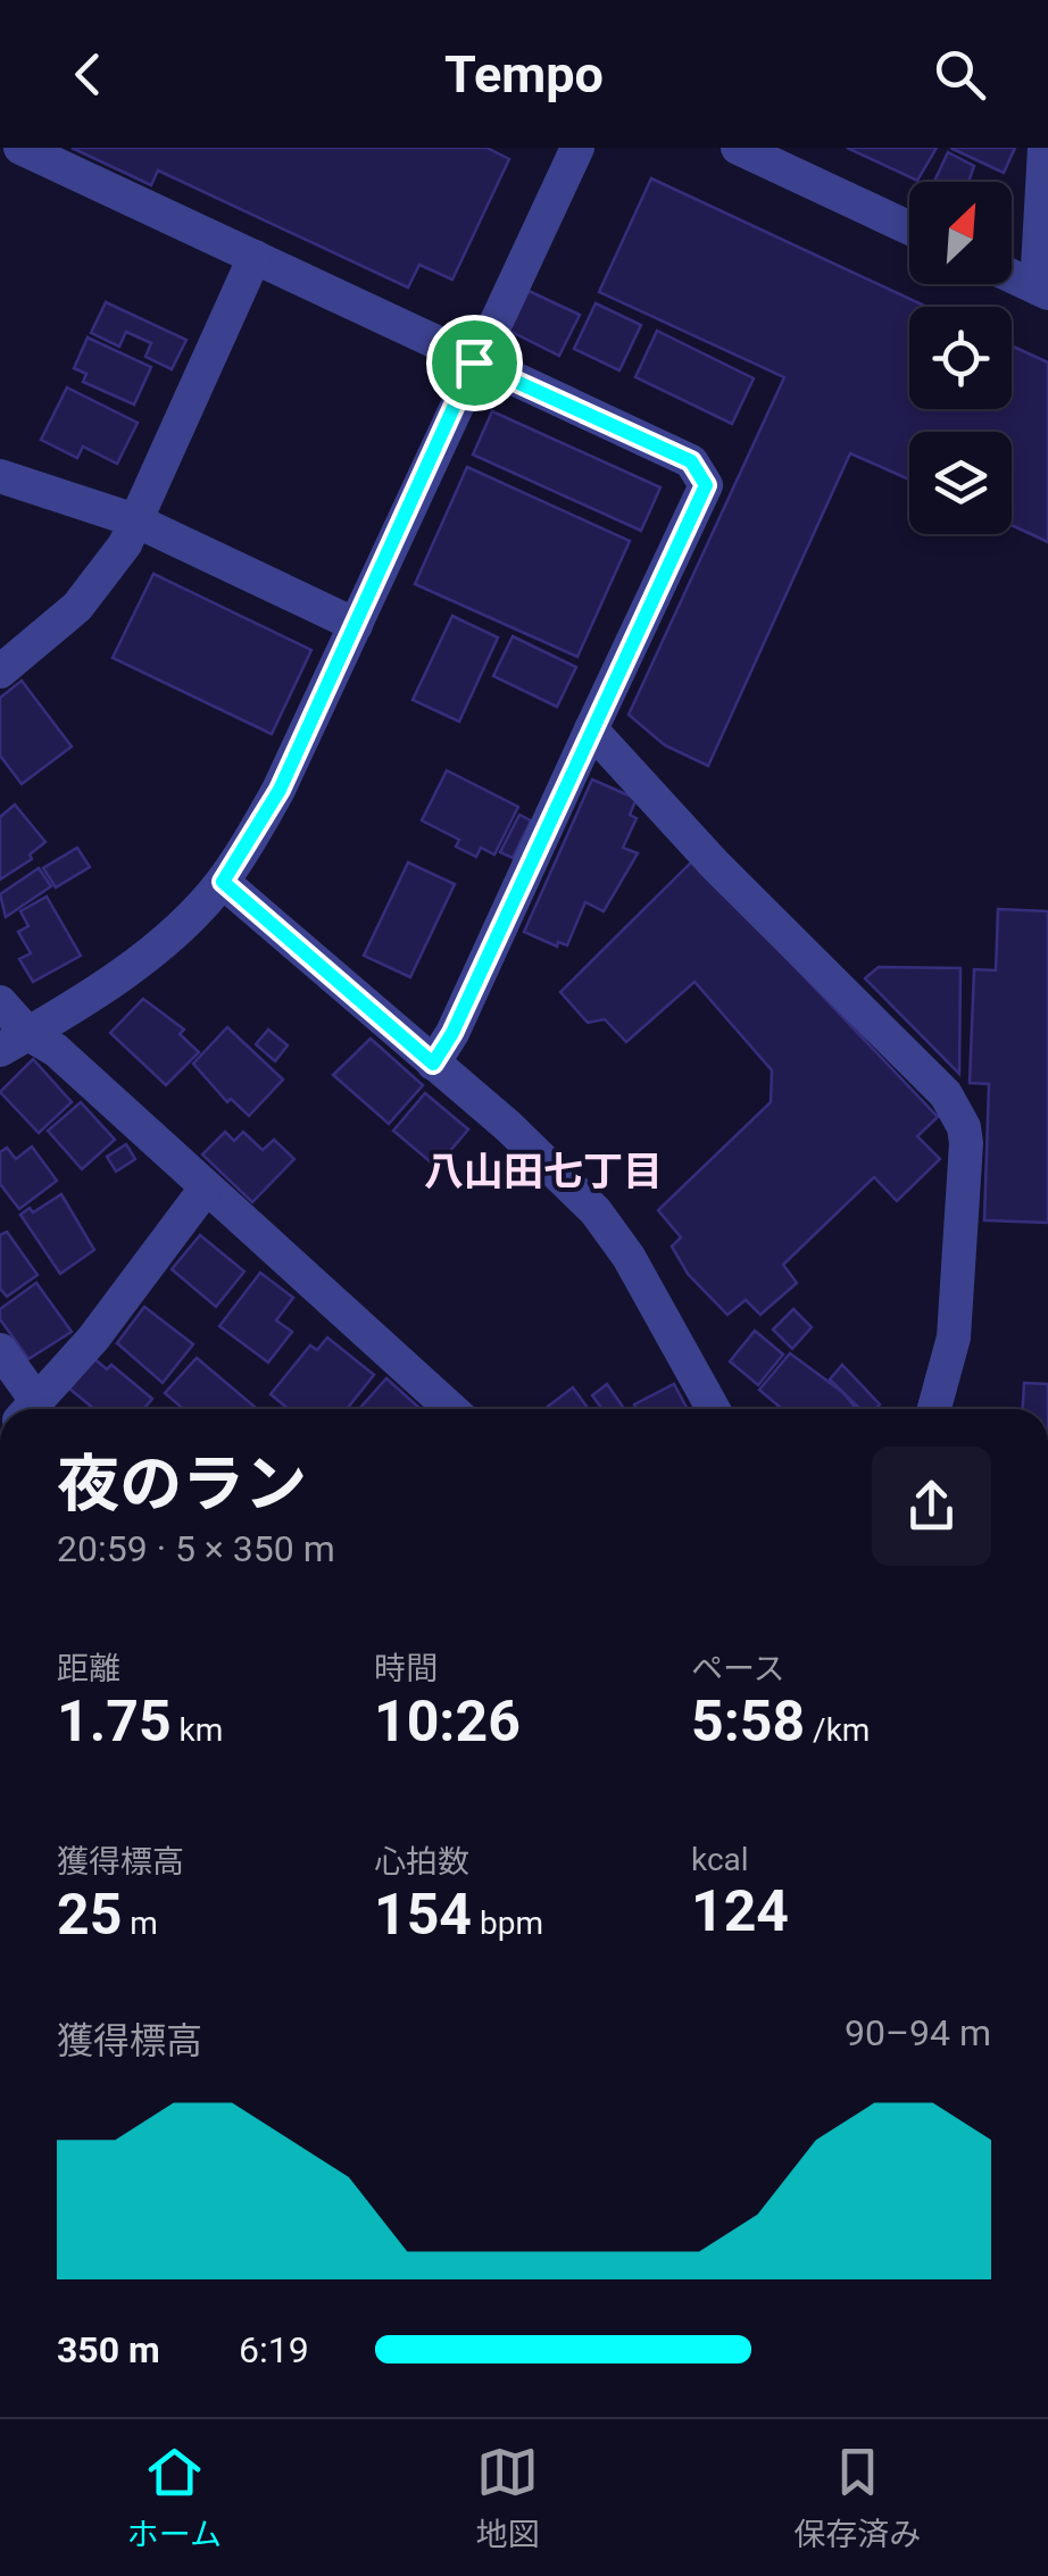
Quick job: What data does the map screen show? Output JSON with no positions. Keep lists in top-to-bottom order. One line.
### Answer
{"districts":["八山田七丁目"],"north":"top right","page":{"header":"Tempo","heading":["夜のラン","20:59 · 5 × 350 m"],"stats":[["距離","1.75 km"],["時間","10:26"],["ペース","5:58 /km"],["獲得標高","25 m"],["心拍数","154 bpm"],["kcal","124"]],"chart":["獲得標高","90–94 m"],"list":[{"name":"350 m","note":"6:19"}],"tabs":["ホーム","地図","保存済み"]}}
